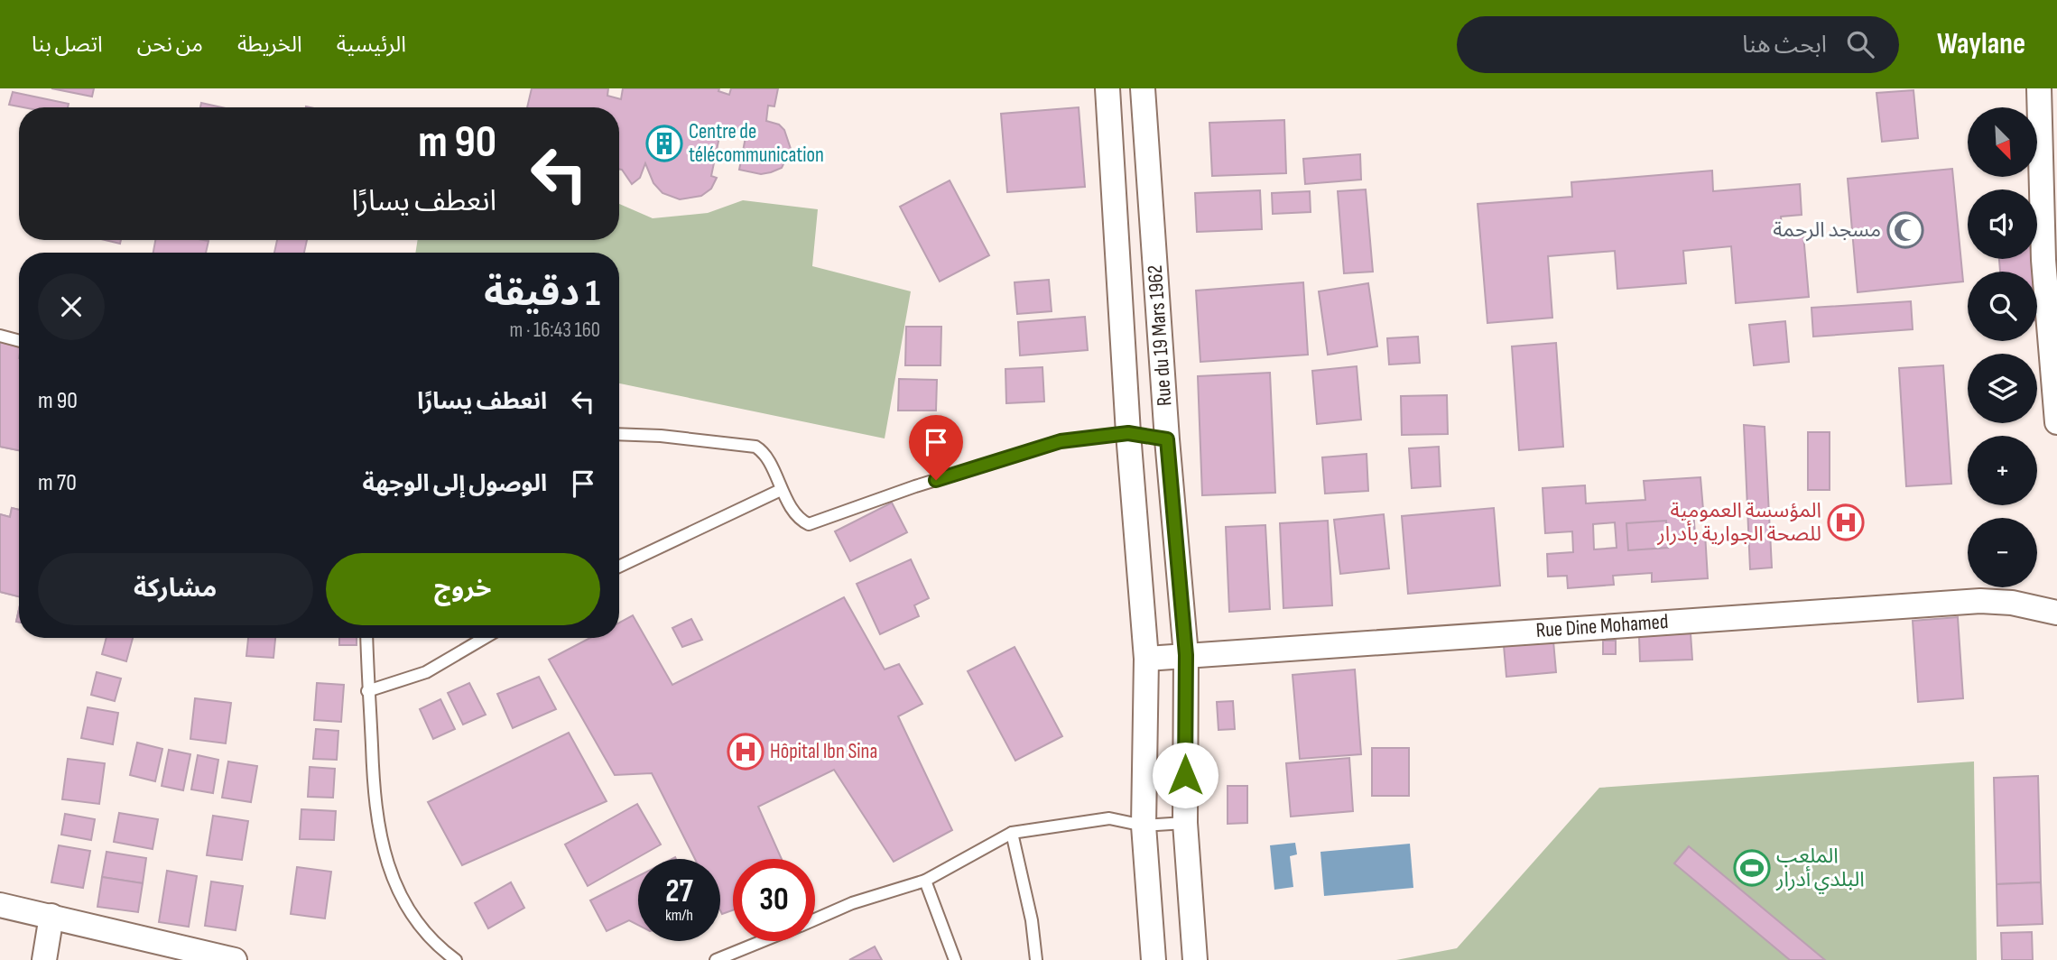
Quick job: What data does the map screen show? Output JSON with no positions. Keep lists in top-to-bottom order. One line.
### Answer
{"streets":{"street":["Rue du 19 Mars 1962","Rue Dine Mohamed"]},"crossings":[["Rue du 19 Mars 1962","Rue Dine Mohamed"]],"places":{"building":["Centre de télécommunication"],"mosque":["مسجد الرحمة"],"hospital":["المؤسسة العمومية للصحة الجوارية بأدرار","Hôpital Ibn Sina"],"sports":["الملعب البلدي أدرار"]},"north":"bottom right","page":{"header":"Waylane","search":"ابحث هنا","nav":["الرئيسية","الخريطة","من نحن","اتصل بنا"],"map_buttons":["+","−"],"turn":["90 m","انعطف يسارًا"],"heading":["1 دقيقة","160 m · 16:43"],"list":[{"name":"انعطف يسارًا","value":"90 m"},{"name":"الوصول إلى الوجهة","value":"70 m"}],"buttons":["خروج","مشاركة"],"speed":"27 km/h","limit":"30"}}
